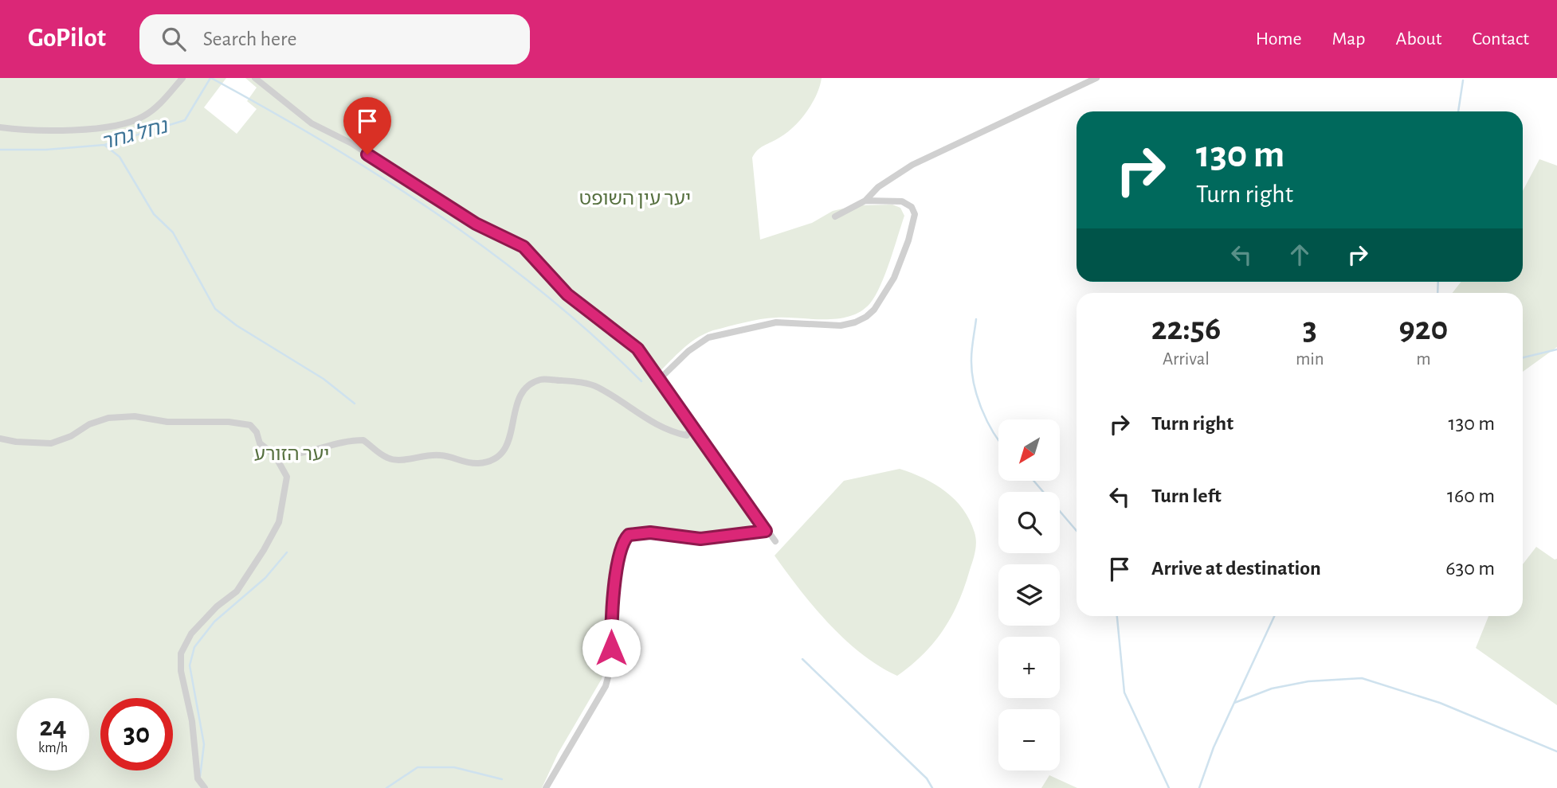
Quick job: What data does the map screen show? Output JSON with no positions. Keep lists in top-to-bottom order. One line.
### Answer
{"water":["נחל גחר"],"parks":["יער עין השופט","יער הזורע"],"north":"bottom left","page":{"header":"GoPilot","search":"Search here","nav":["Home","Map","About","Contact"],"turn":["130 m","Turn right"],"eta":["22:56","Arrival","3","min","920","m"],"list":[{"name":"Turn right","value":"130 m"},{"name":"Turn left","value":"160 m"},{"name":"Arrive at destination","value":"630 m"}],"map_buttons":["+","−"],"speed":"24 km/h","limit":"30"}}
